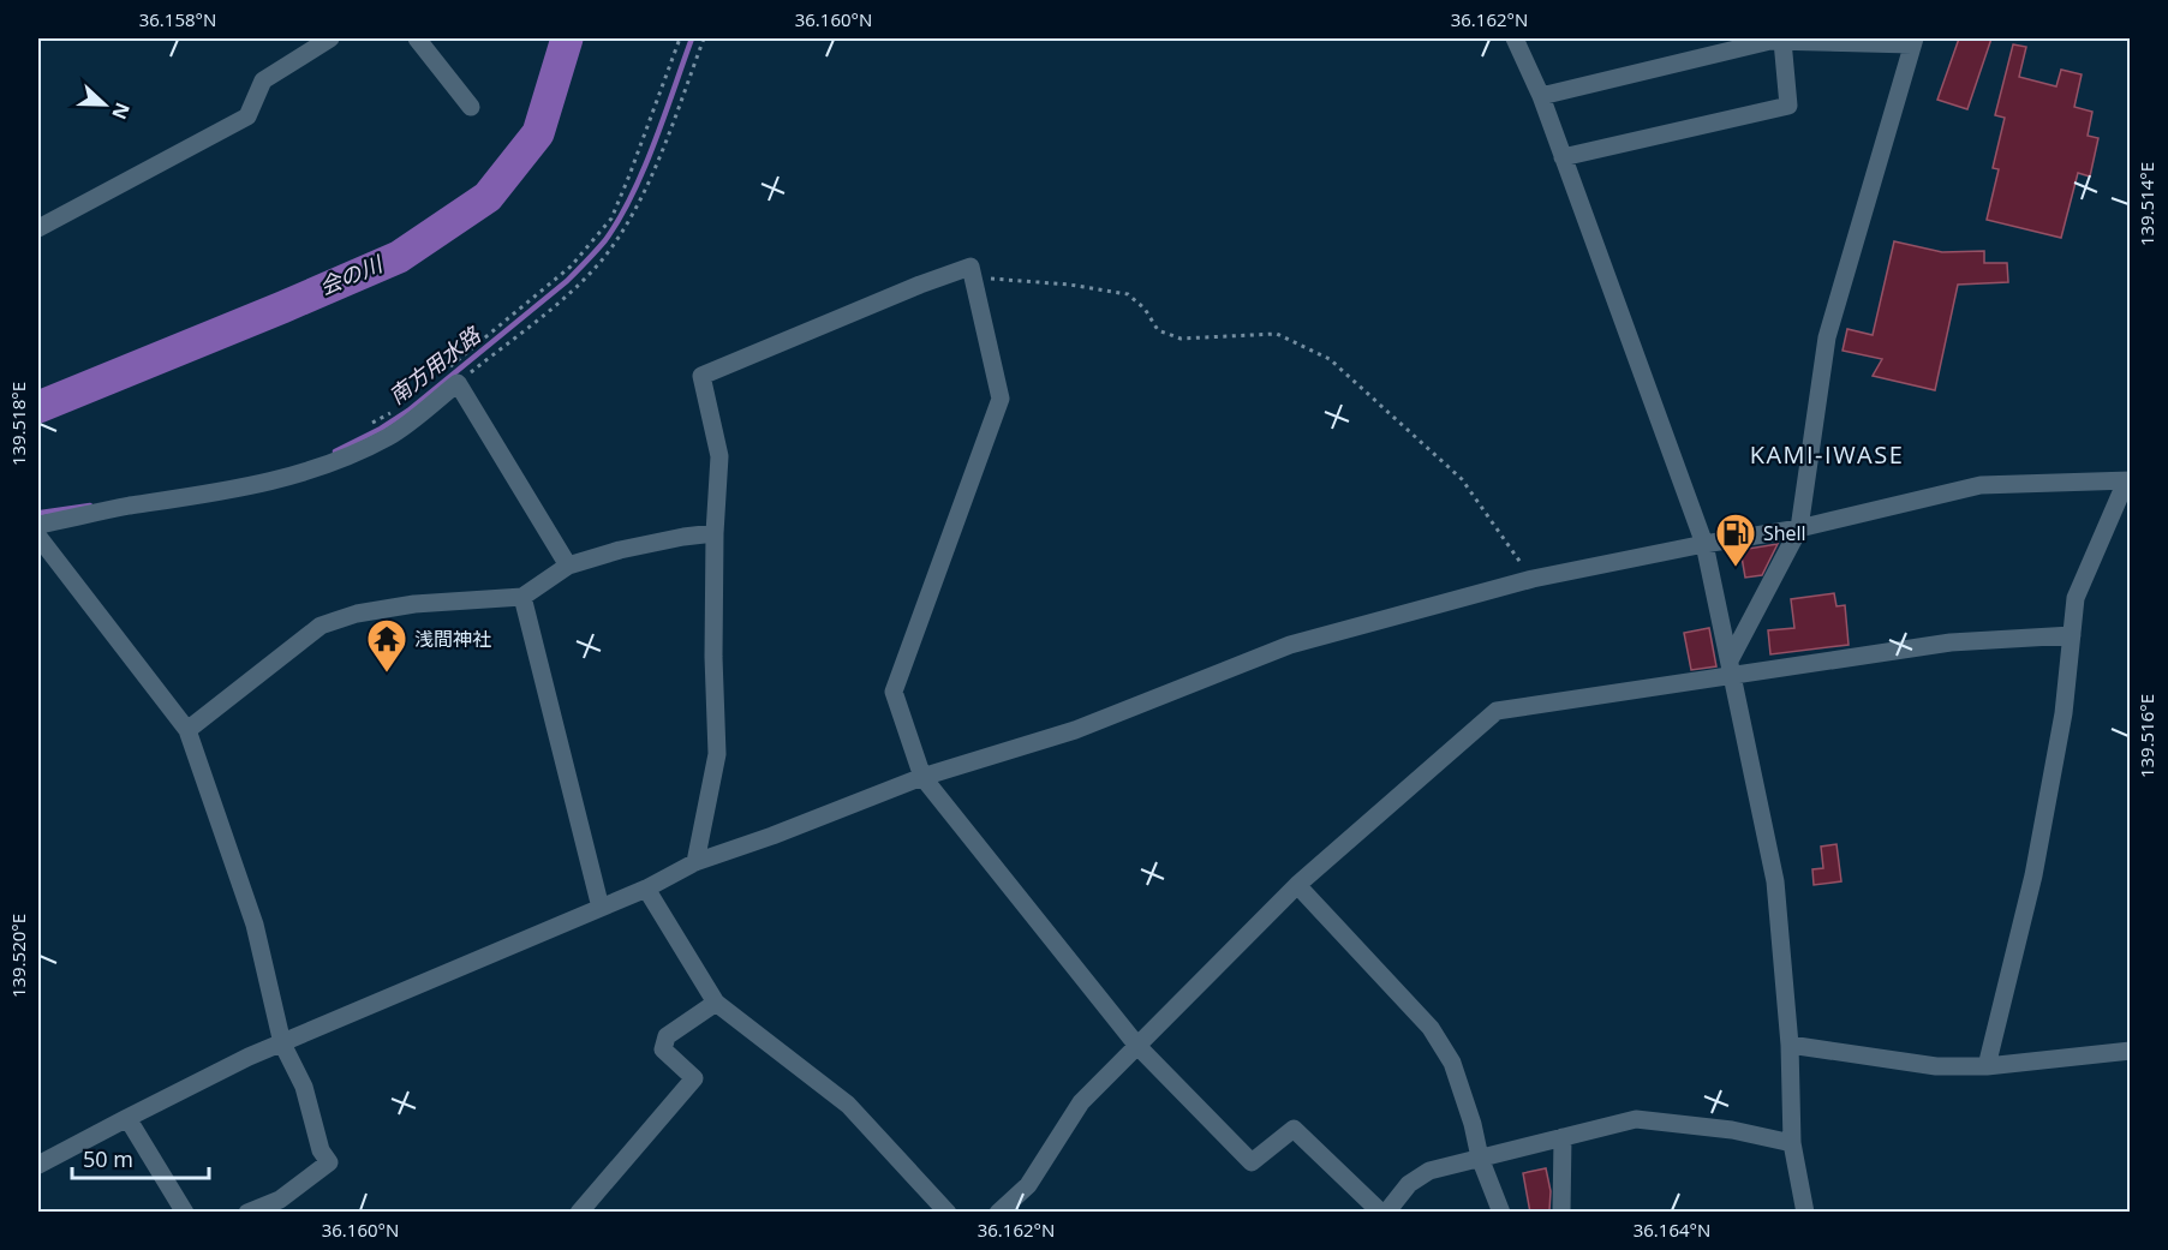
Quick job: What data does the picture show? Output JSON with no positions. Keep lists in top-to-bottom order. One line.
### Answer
{"districts":["KAMI-IWASE"],"water":["会の川","南方用水路"],"places":{"fuel station":["Shell"],"temple":["浅間神社"]},"scale_bar":"50 m","north":"right","coordinates":["36.158°N","36.160°N","36.162°N","139.514°E","139.518°E","139.516°E","139.520°E","36.164°N"]}
